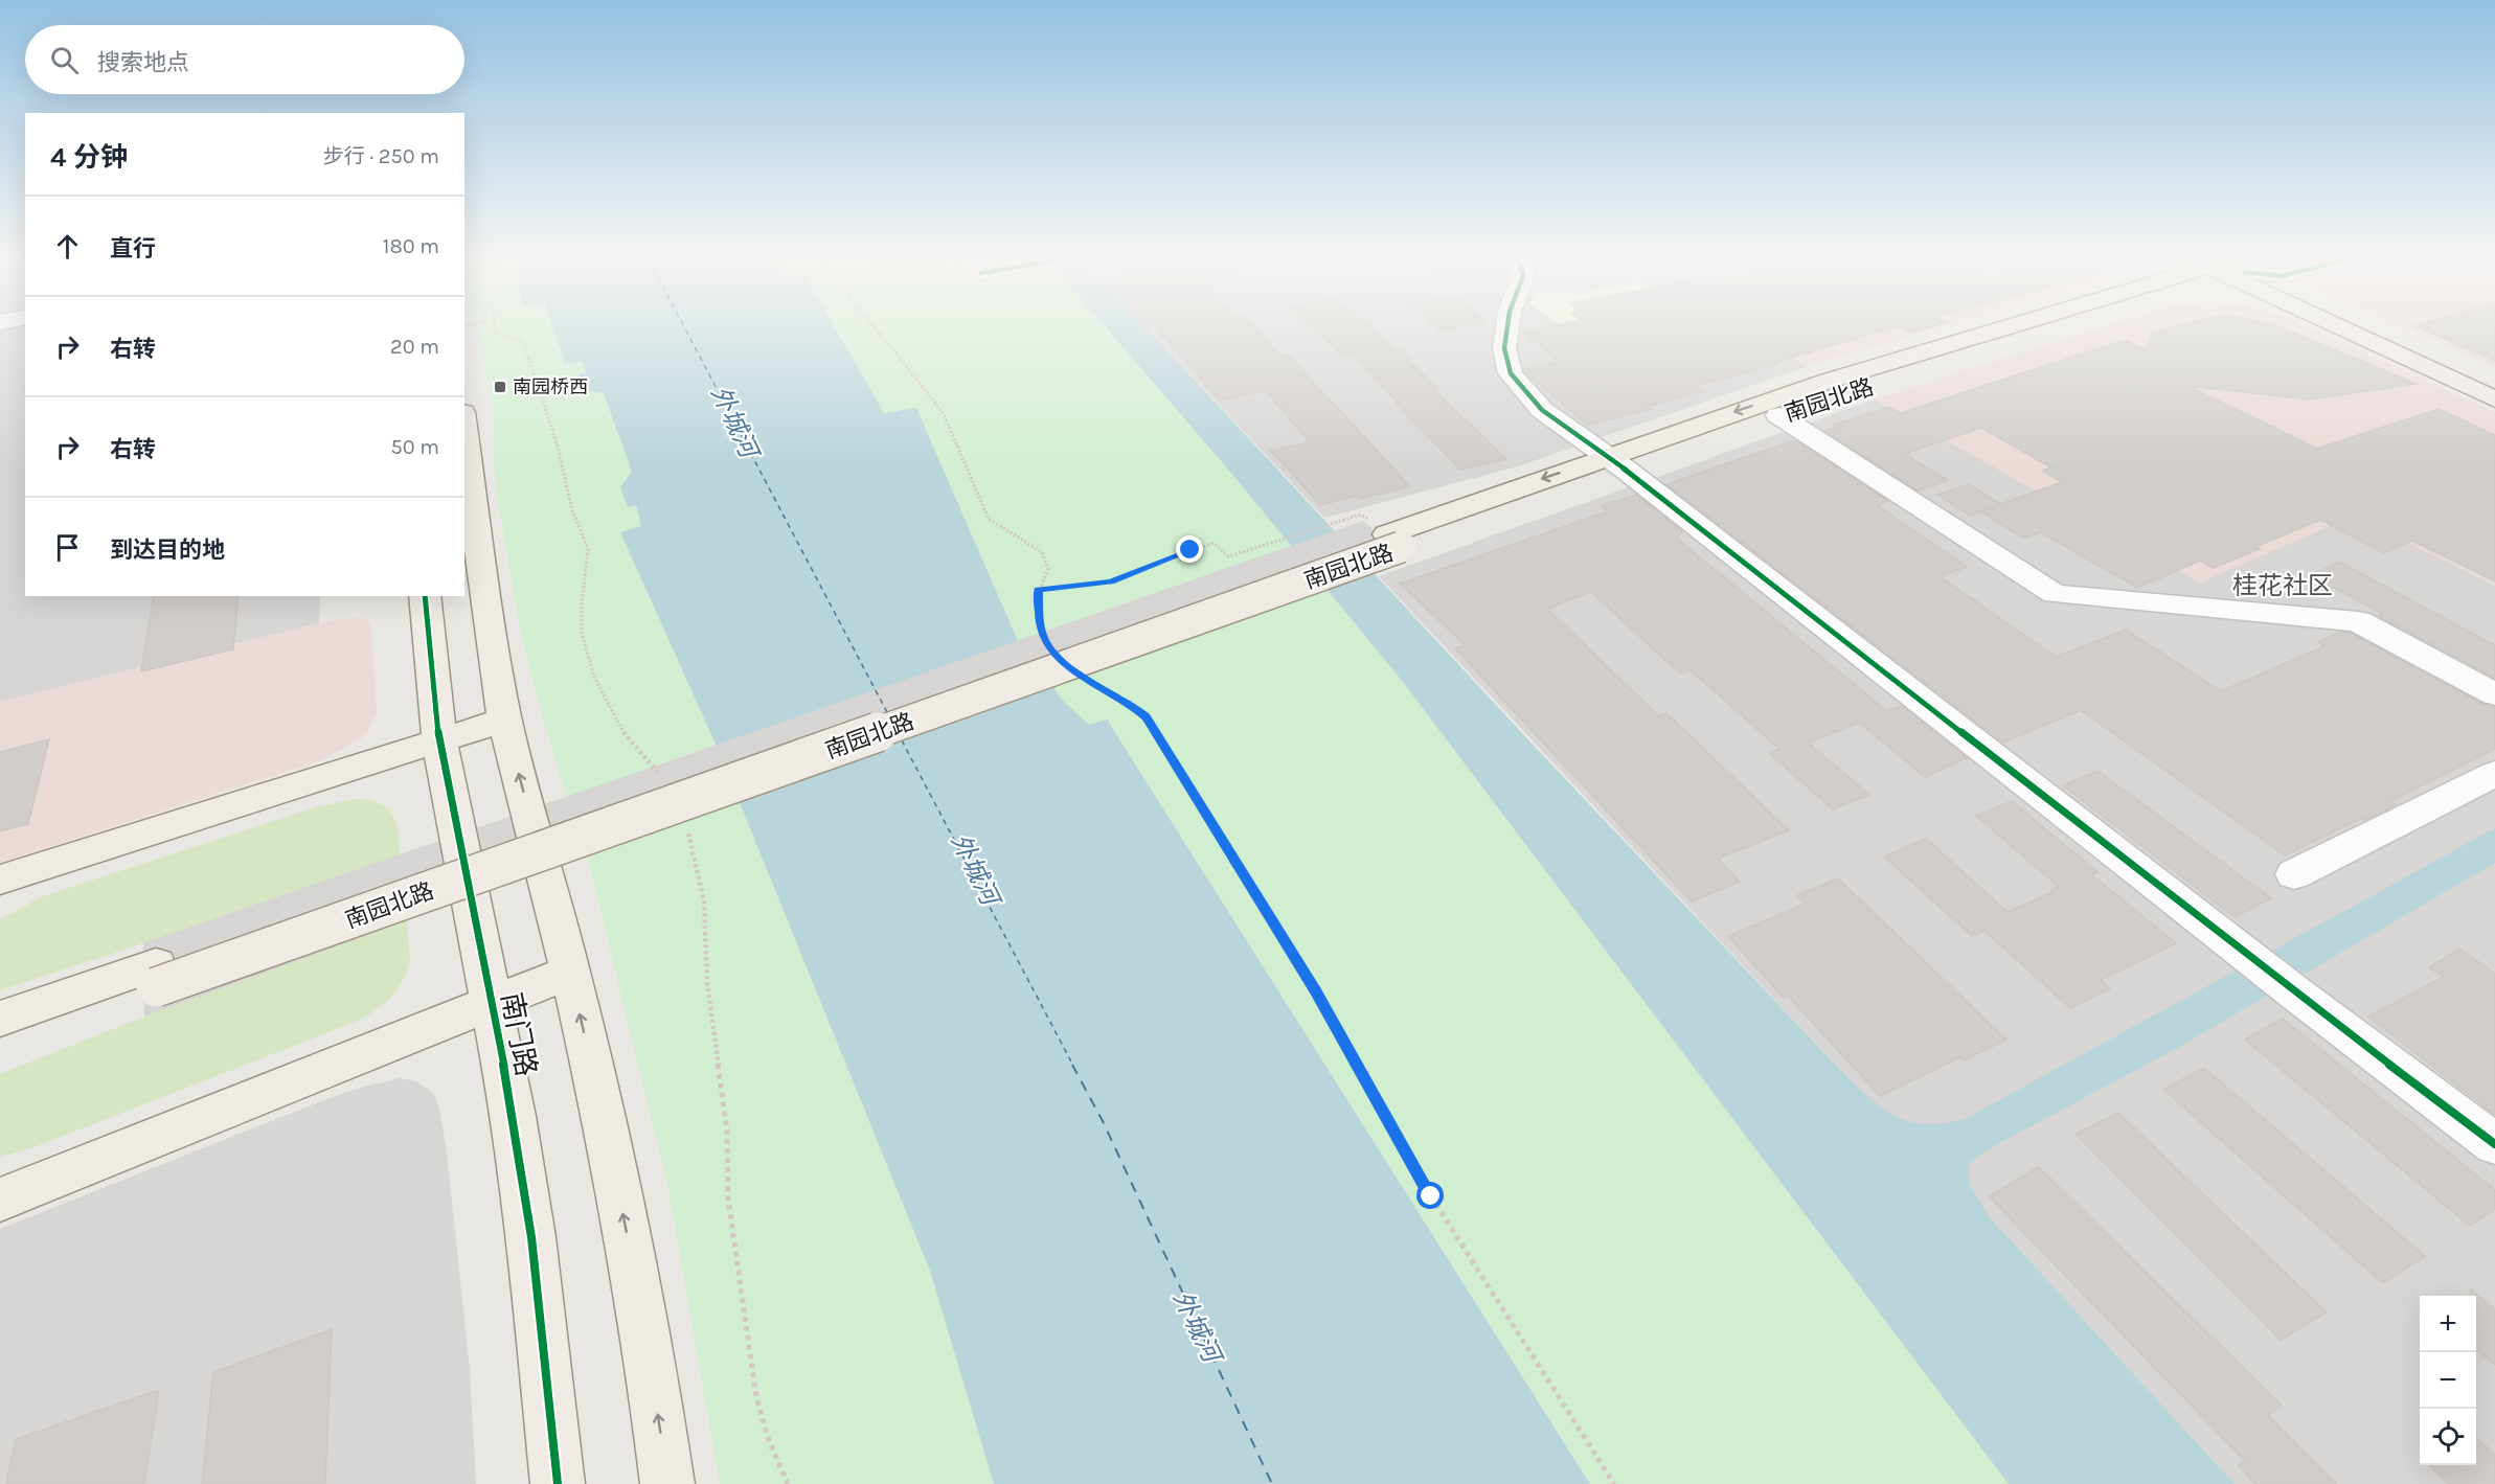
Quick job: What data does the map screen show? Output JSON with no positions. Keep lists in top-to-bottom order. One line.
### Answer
{"streets":{"main road":["南园北路","南门路"]},"districts":["桂花社区"],"water":["外城河"],"places":{"transit":["南园桥西"]},"page":{"search":"搜索地点","heading":["4 分钟","步行 · 250 m"],"list":[["直行","180 m"],["右转","20 m"],["右转","50 m"],"到达目的地"],"map_buttons":["+","−"]}}
